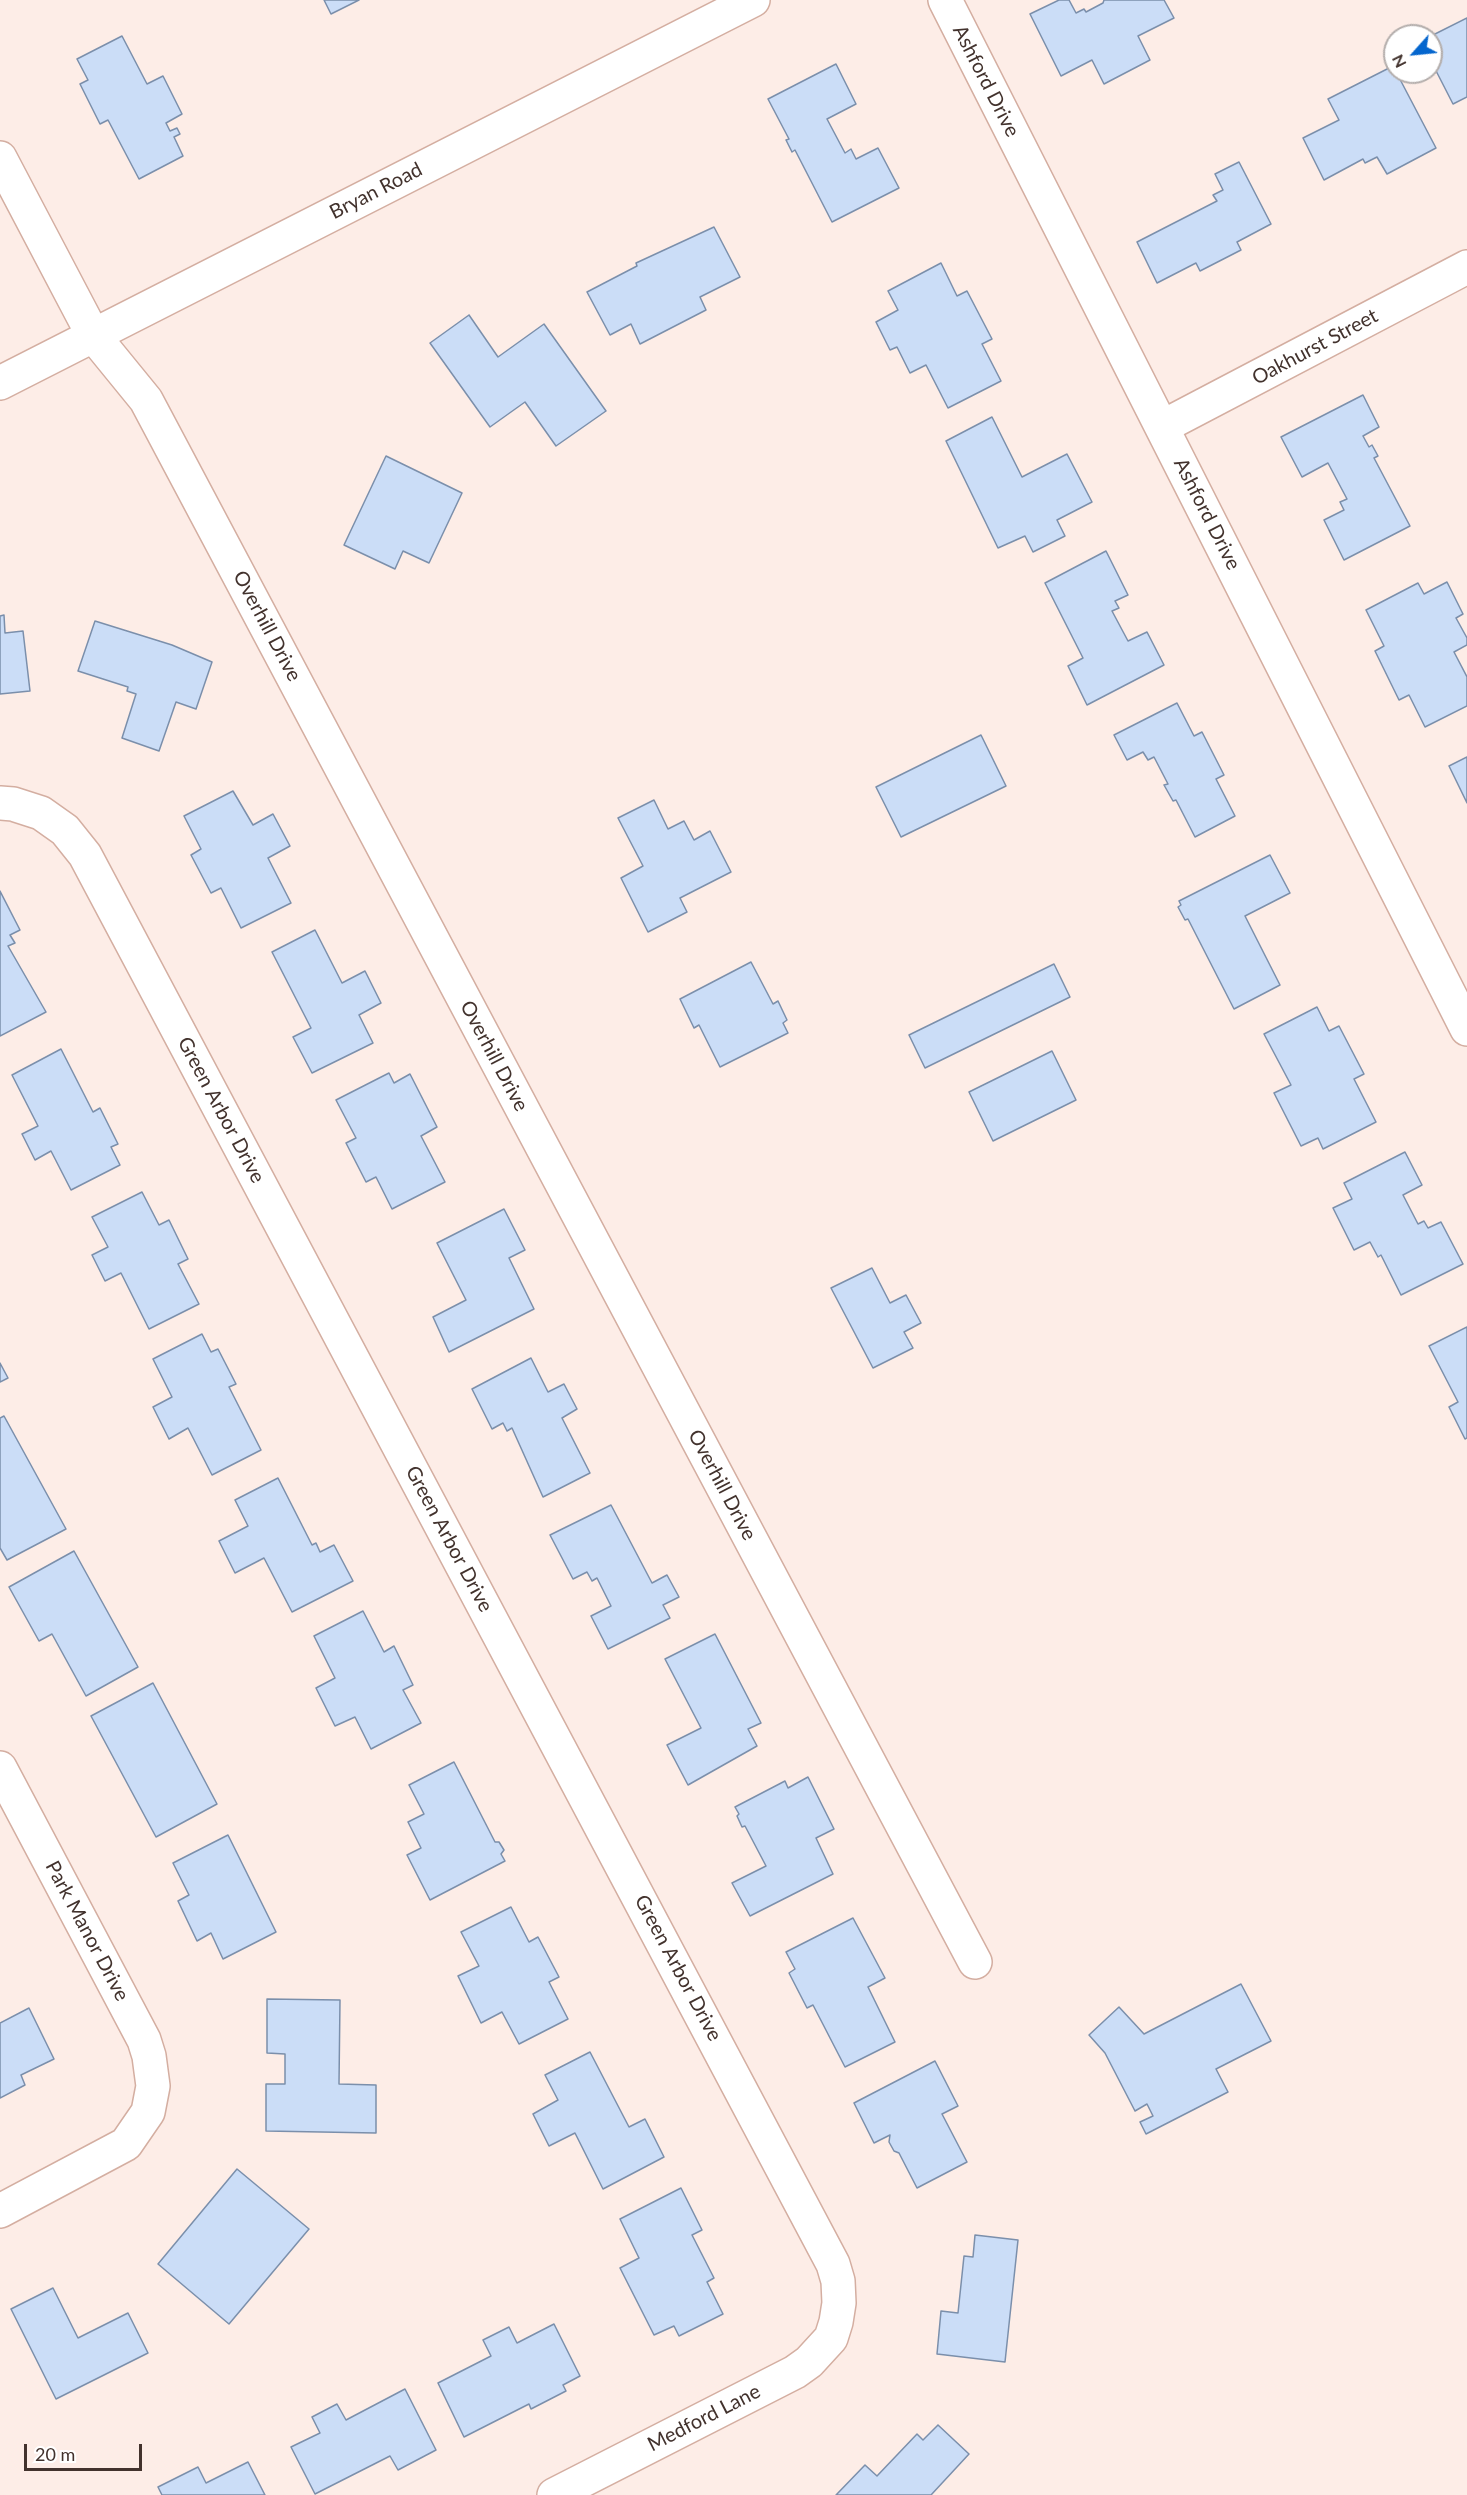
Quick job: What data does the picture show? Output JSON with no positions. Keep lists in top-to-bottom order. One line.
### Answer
{"streets":{"street":["Ashford Drive","Bryan Road","Oakhurst Street","Overhill Drive","Green Arbor Drive","Park Manor Drive","Medford Lane"]},"crossings":[["Ashford Drive","Oakhurst Street"],["Bryan Road","Overhill Drive"],["Green Arbor Drive","Medford Lane"]],"scale_bar":"20 m","north":"bottom left"}
